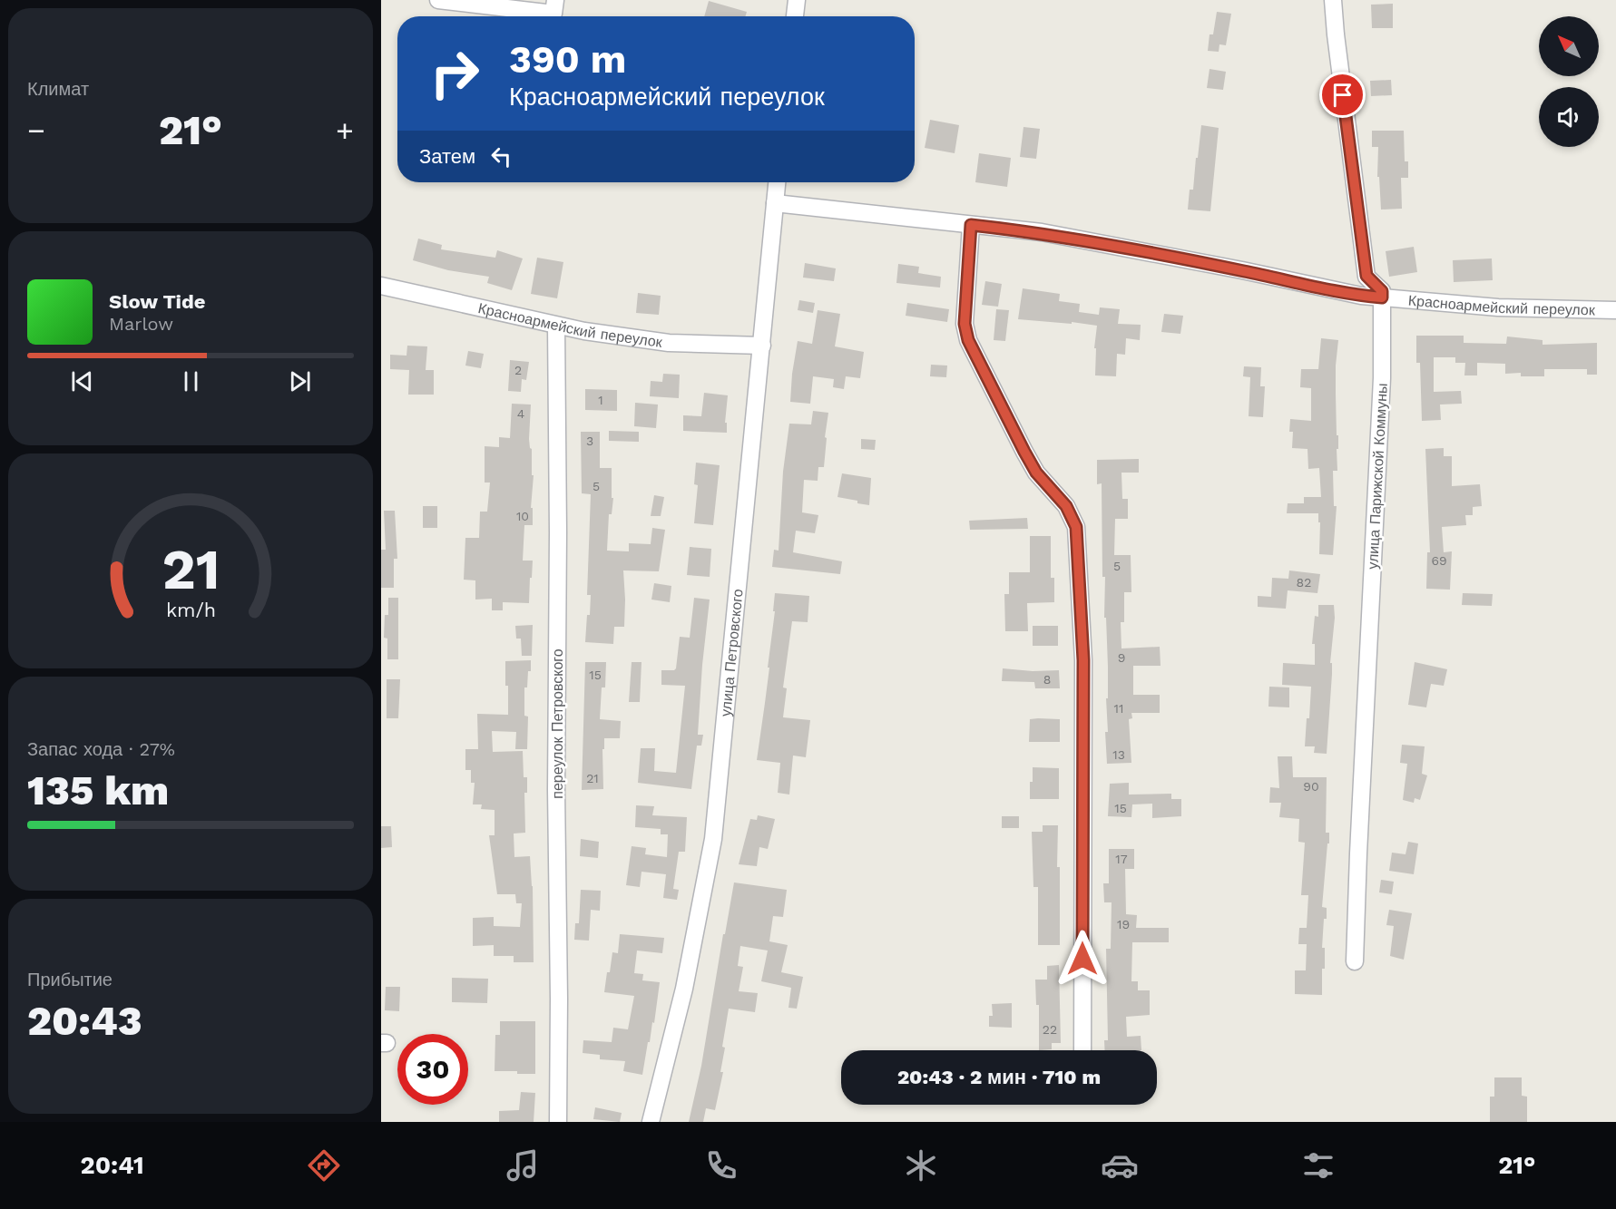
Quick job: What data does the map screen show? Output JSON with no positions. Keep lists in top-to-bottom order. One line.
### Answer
{"streets":{"street":["Красноармейский переулок","улица Парижской Коммуны","улица Петровского","переулок Петровского"]},"crossings":[["Красноармейский переулок","улица Парижской Коммуны"],["Красноармейский переулок","улица Петровского"],["Красноармейский переулок","переулок Петровского"]],"house_numbers":["2","1","4","3","5","10","69","5","82","9","15","8","11","13","21","90","15","17","19","22"],"north":"top left","page":{"tile":["Климат",["Запас хода · 27%","135 km"],["Прибытие","20:43"]],"turn":["390 m","Красноармейский переулок"],"heat":["−","21°","+"],"then":"Затем","song":["Slow Tide","Marlow"],"limit":"30","trip":"20:43 · 2 мин · 710 m","tabs":["20:41","21°"],"gauge":["21","km/h"]}}
